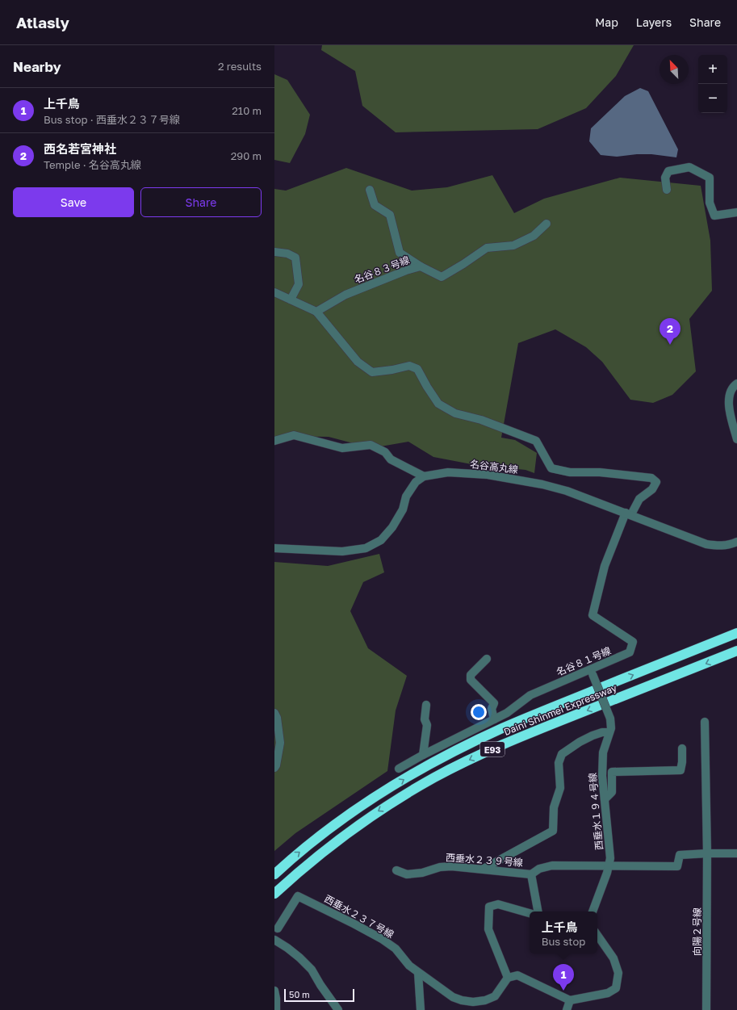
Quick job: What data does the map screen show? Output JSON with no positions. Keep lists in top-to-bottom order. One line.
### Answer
{"streets":{"highway":["Daini Shinmei Expressway","E93"],"street":["名谷８３号線","名谷高丸線","名谷８１号線","西垂水１９４号線","西垂水２３９号線","西垂水２３７号線","向陽２号線"]},"crossings":[["名谷８３号線","名谷８１号線"],["名谷高丸線","名谷８１号線"],["名谷８１号線","西垂水１９４号線"],["西垂水１９４号線","西垂水２３９号線"],["西垂水２３９号線","向陽２号線"]],"scale_bar":"50 m","north":"top left","page":{"header":"Atlasly","nav":["Map","Layers","Share"],"heading":["Nearby","2 results"],"map_buttons":["+","−"],"list":[{"mark":"1","name":"上千鳥","note":"Bus stop · 西垂水２３７号線","value":"210 m"},{"mark":"2","name":"西名若宮神社","note":"Temple · 名谷高丸線","value":"290 m"}],"buttons":["Save","Share"],"pins":["2","1"],"popup":["上千鳥","Bus stop"],"scale":"50 m"}}
